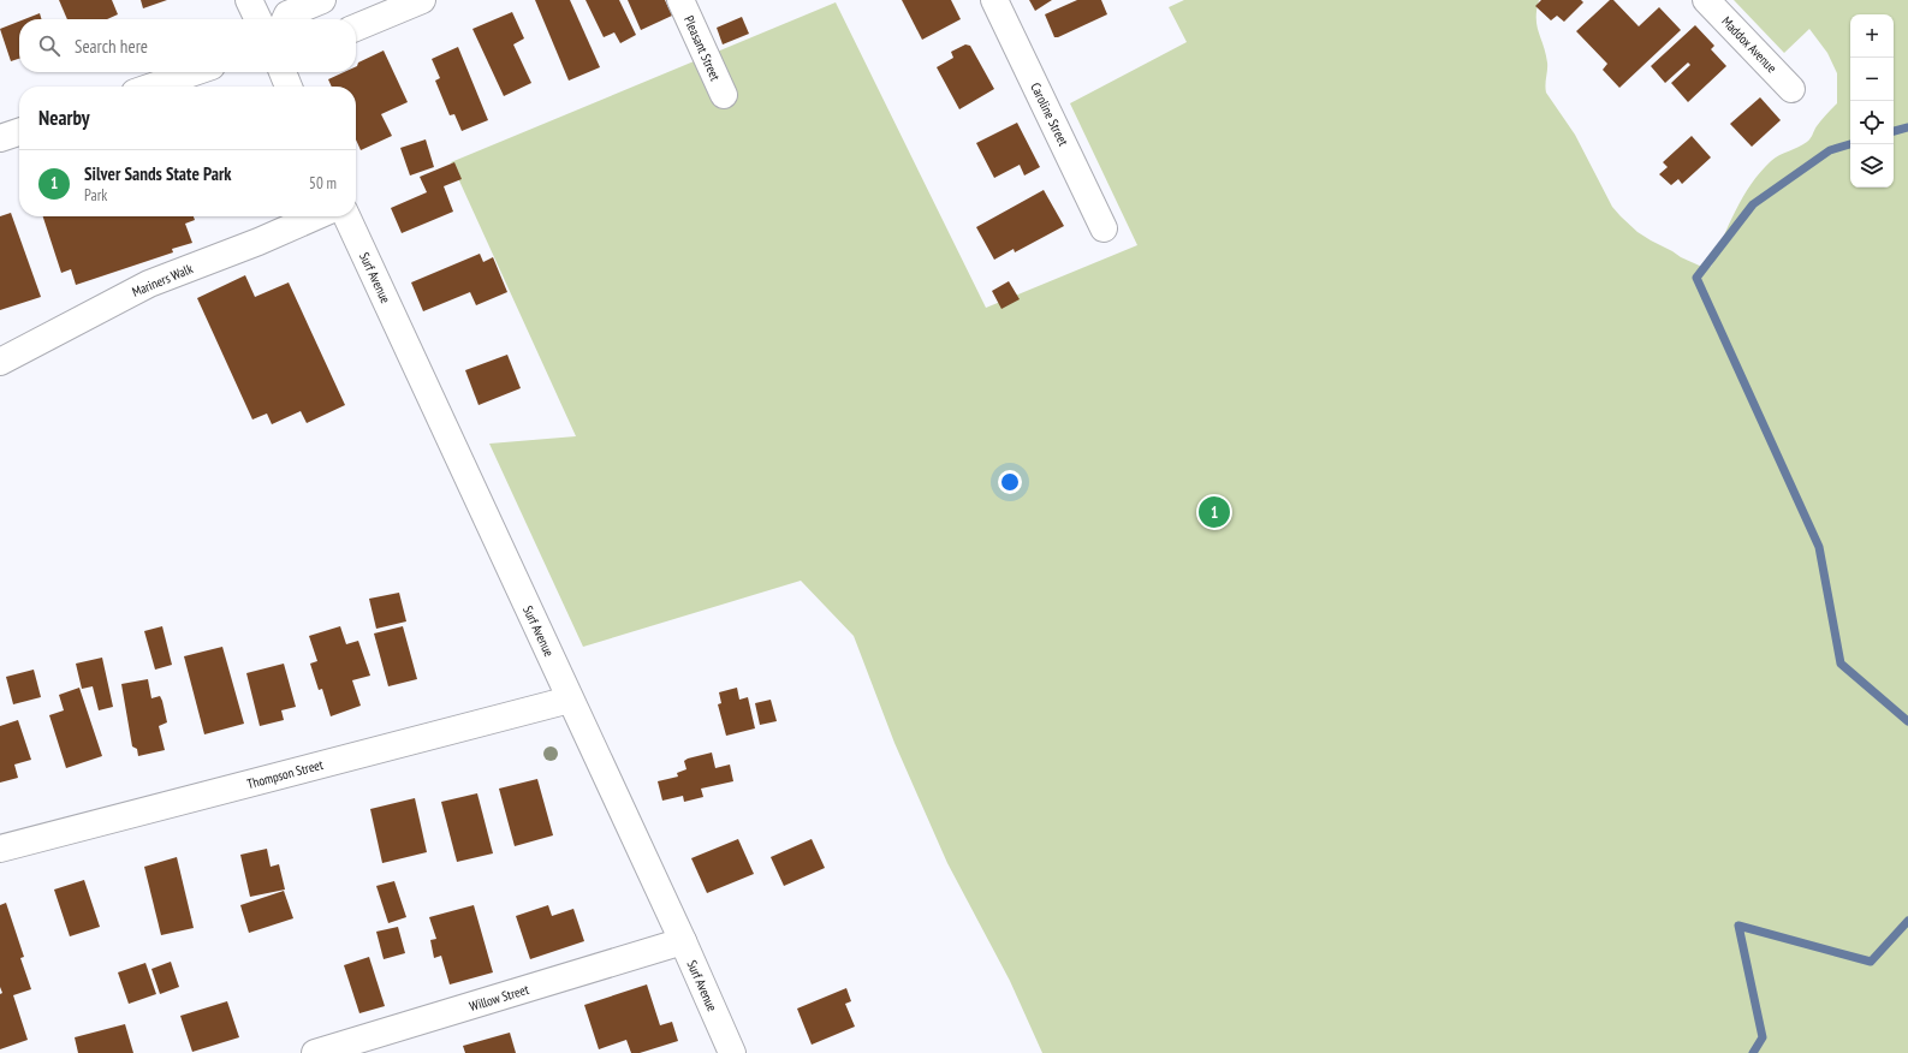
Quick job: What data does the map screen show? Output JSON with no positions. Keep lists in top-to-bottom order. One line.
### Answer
{"streets":{"street":["Maddox Avenue","Pleasant Street","Caroline Street","Surf Avenue","Mariners Walk","Thompson Street","Willow Street"]},"crossings":[["Surf Avenue","Thompson Street"],["Surf Avenue","Willow Street"]],"page":{"map_buttons":["+","−"],"search":"Search here","heading":"Nearby","list":[{"mark":"1","name":"Silver Sands State Park","note":"Park","value":"50 m"}],"pins":"1"}}
